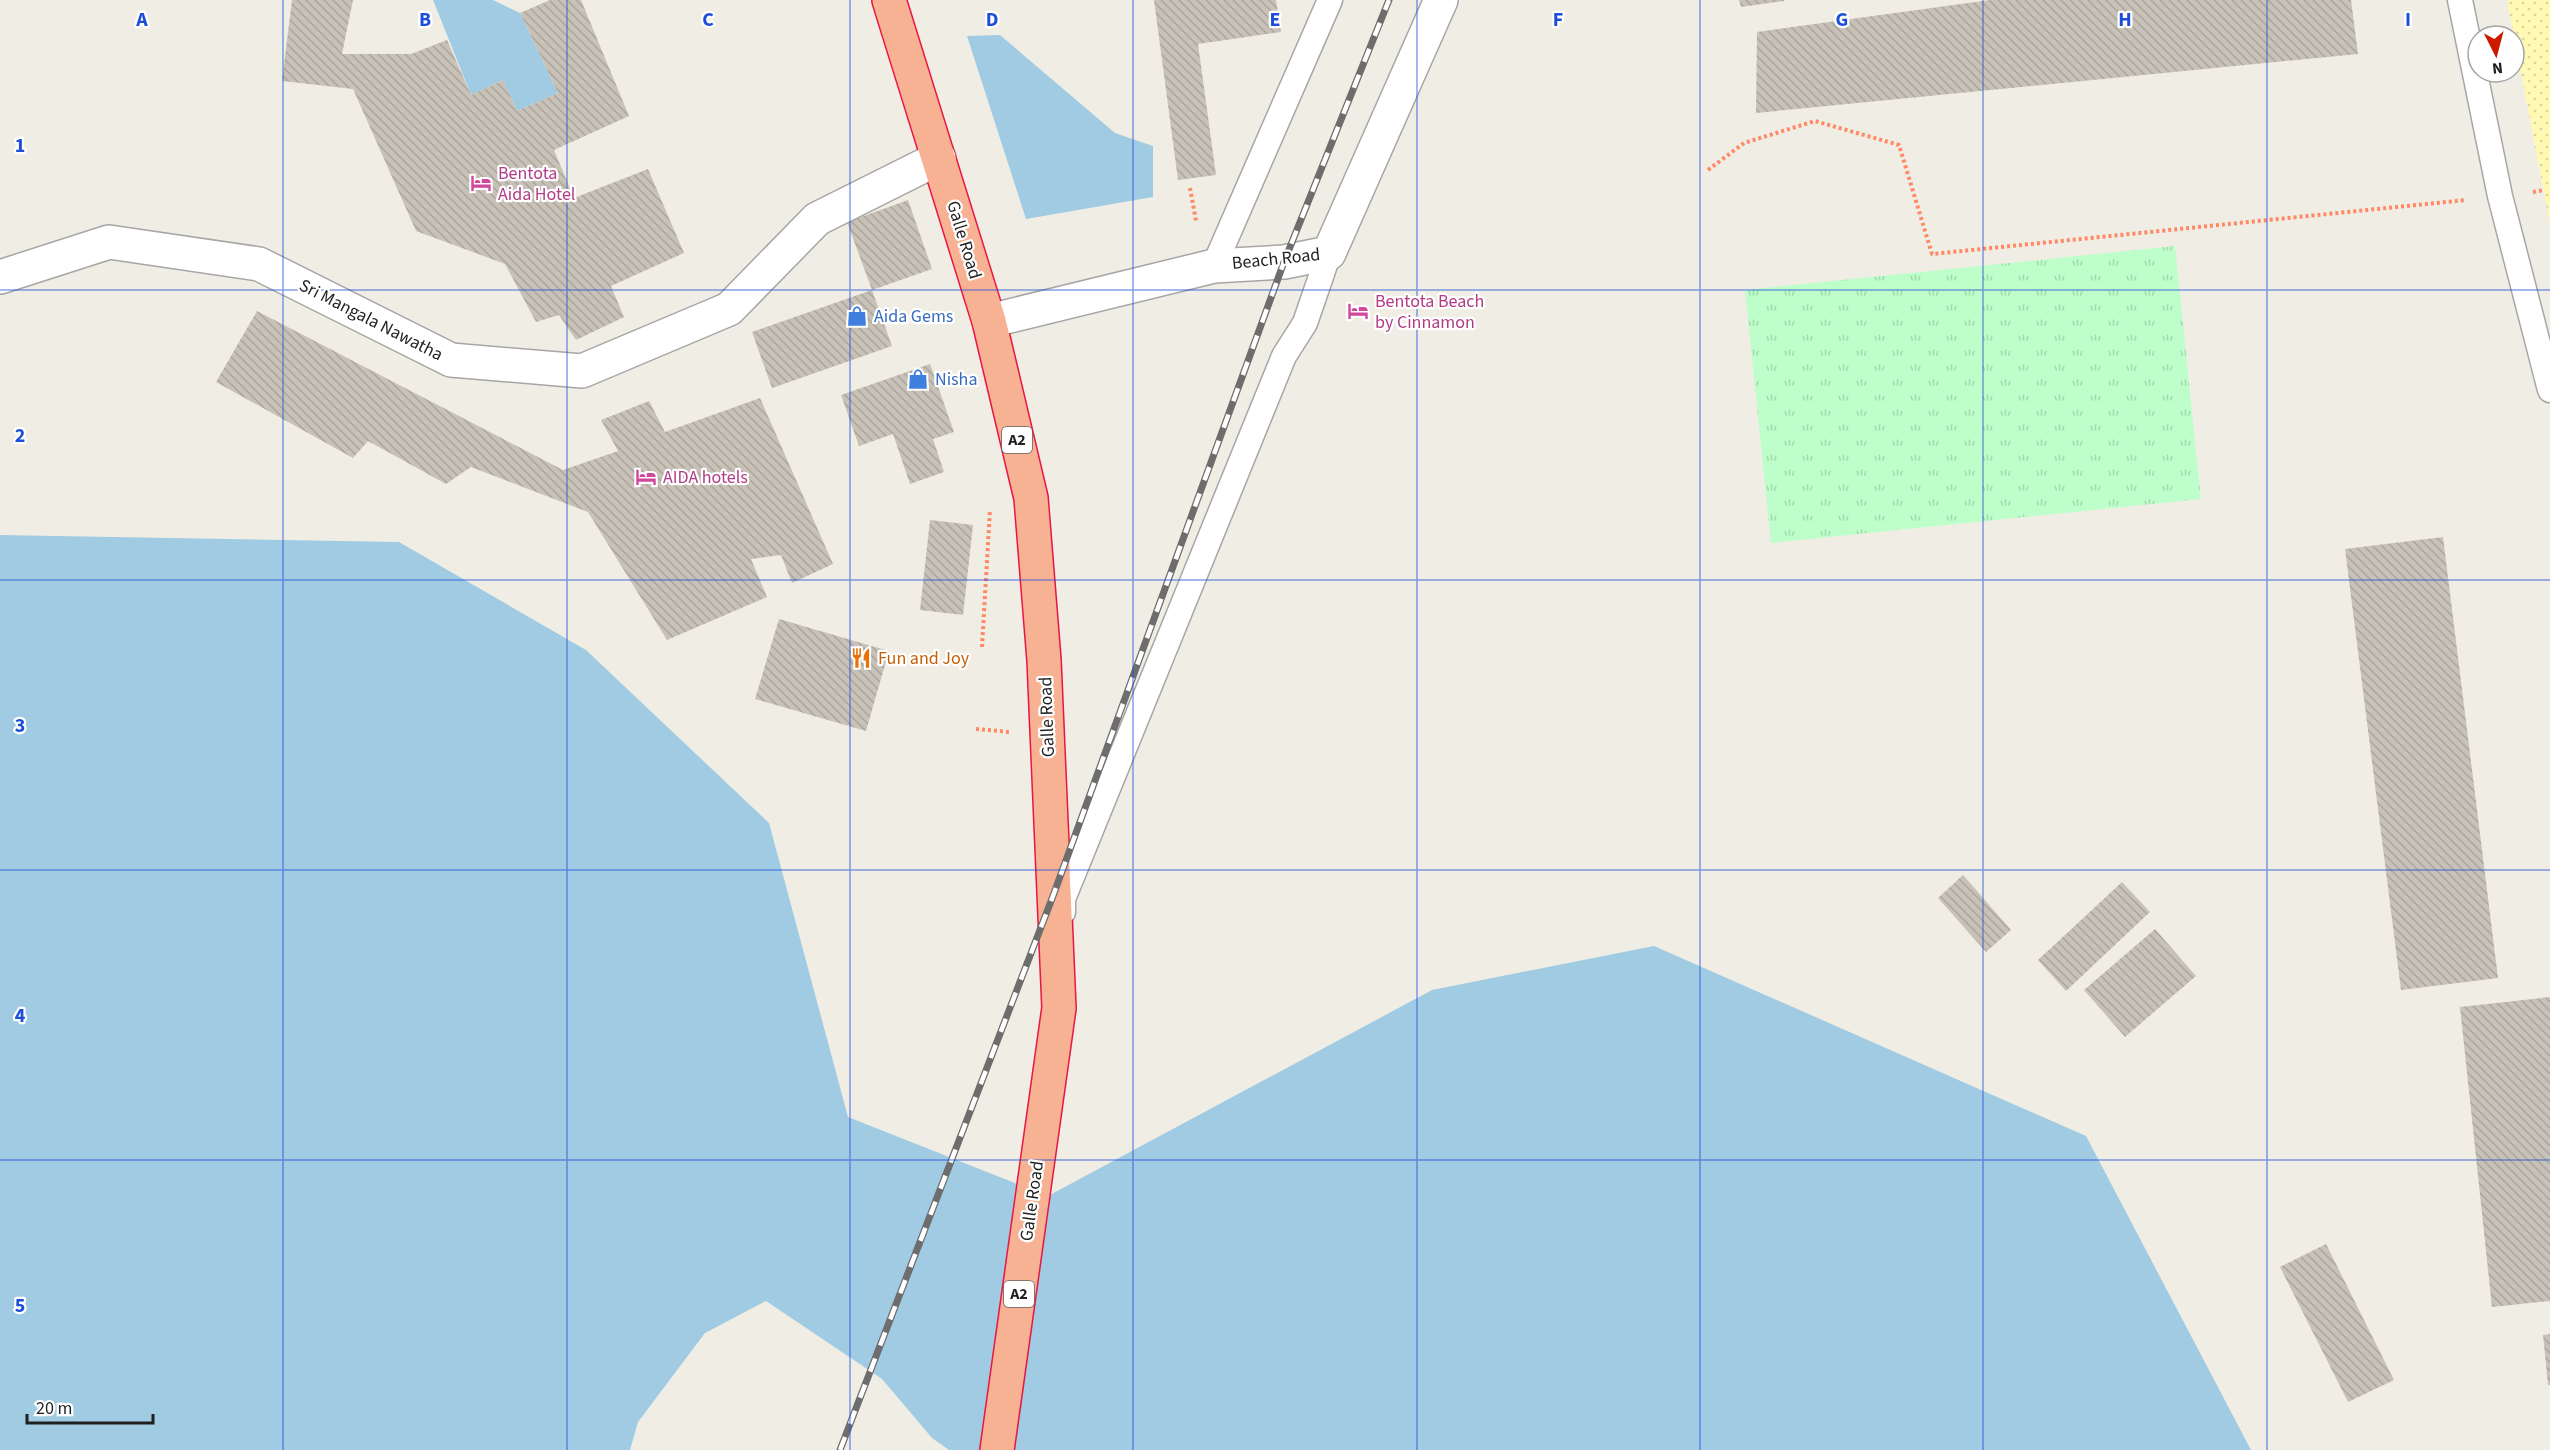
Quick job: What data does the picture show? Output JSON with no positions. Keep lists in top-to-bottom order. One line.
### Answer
{"streets":{"highway":["Galle Road","A2"],"street":["Beach Road","Sri Mangala Nawatha"]},"crossings":[["Galle Road","Beach Road"],["Galle Road","Sri Mangala Nawatha"]],"places":{"hotel":["Bentota Aida Hotel","Bentota Beach by Cinnamon","AIDA hotels"],"shop":["Aida Gems","Nisha"],"restaurant":["Fun and Joy"]},"scale_bar":"20 m","north":"bottom","grid":{"columns":["A","B","C","D","E","F","G","H","I"],"rows":["1","2","3","4","5"]}}
